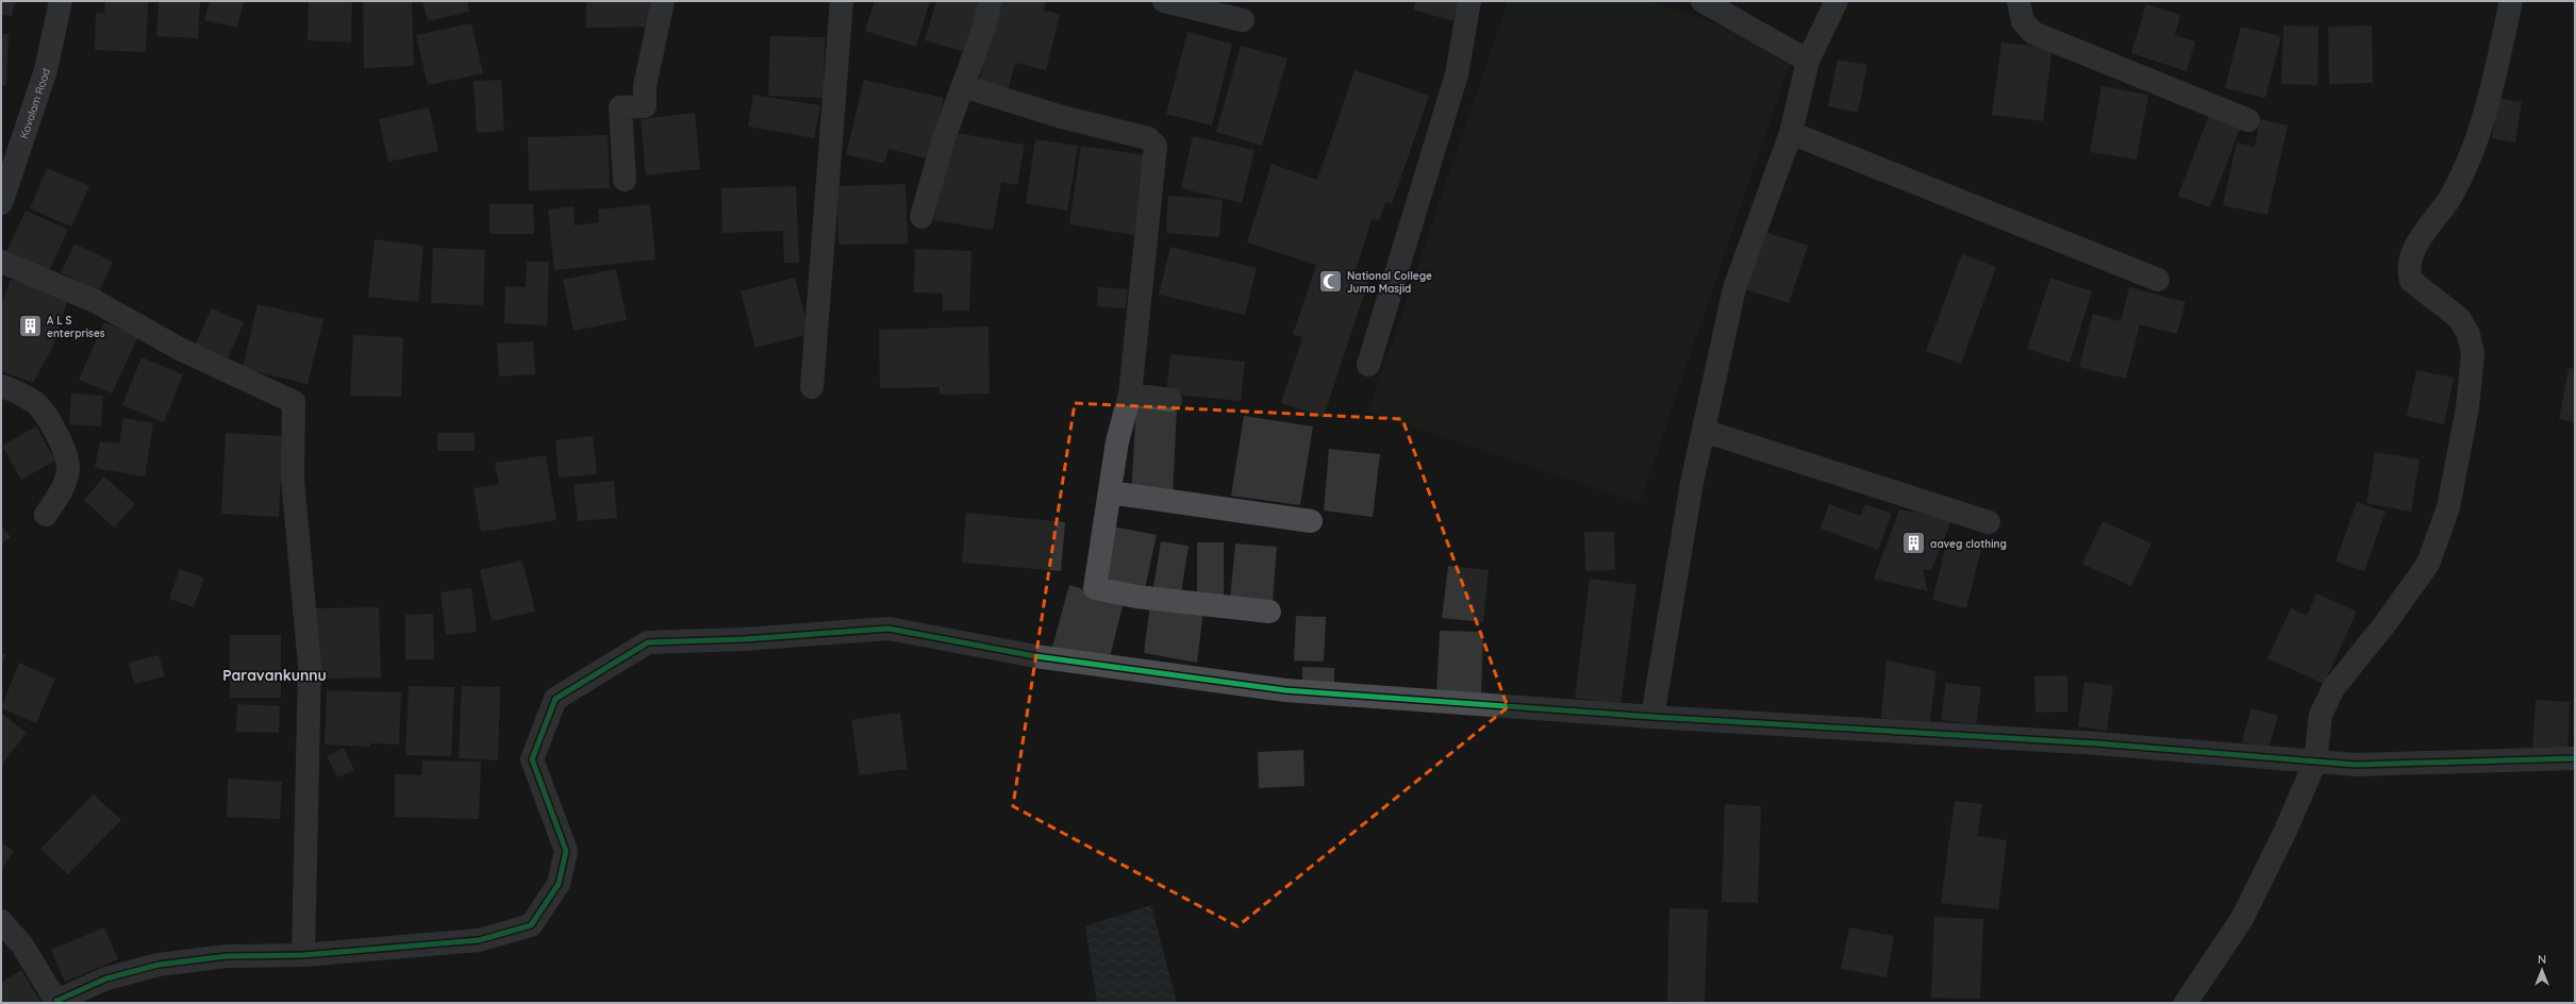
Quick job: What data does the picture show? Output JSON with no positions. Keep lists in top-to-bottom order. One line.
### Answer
{"streets":{"main road":["Kovalam Road"]},"districts":["Paravankunnu"],"places":{"mosque":["National College Juma Masjid"],"building":["A L S enterprises","aaveg clothing"]},"north":"top"}
